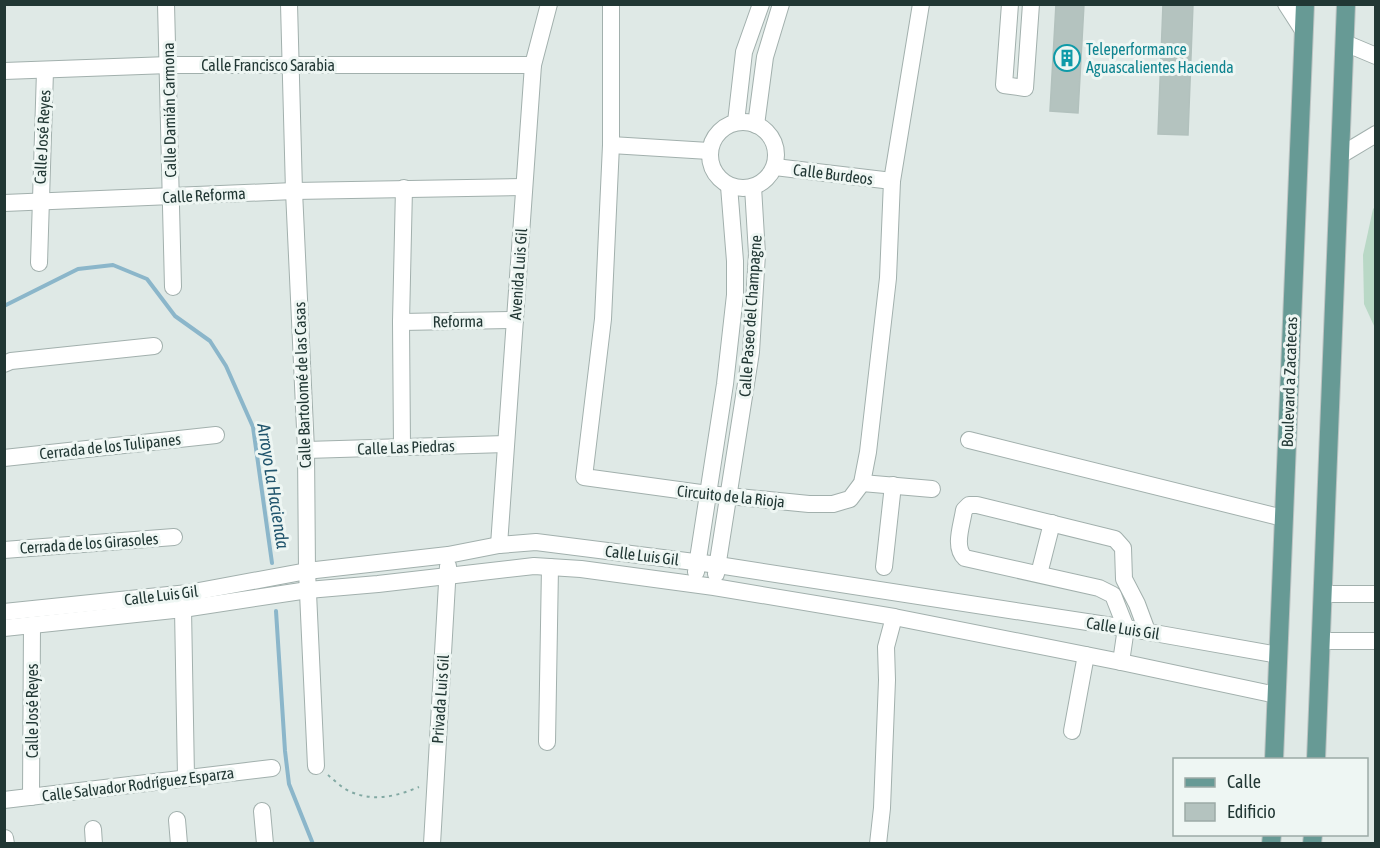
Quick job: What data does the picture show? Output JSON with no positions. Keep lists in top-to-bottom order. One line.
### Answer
{"streets":{"main road":["Boulevard a Zacatecas"],"street":["Calle Francisco Sarabia","Calle Damián Carmona","Calle José Reyes","Calle Burdeos","Calle Reforma","Avenida Luis Gil","Calle Paseo del Champagne","Reforma","Calle Bartolomé de las Casas","Cerrada de los Tulipanes","Calle Las Piedras","Circuito de la Rioja","Cerrada de los Girasoles","Calle Luis Gil","Privada Luis Gil","Calle Salvador Rodríguez Esparza"]},"crossings":[["Calle Francisco Sarabia","Calle Damián Carmona"],["Calle Francisco Sarabia","Calle José Reyes"],["Calle Francisco Sarabia","Avenida Luis Gil"],["Calle Francisco Sarabia","Calle Bartolomé de las Casas"],["Calle Damián Carmona","Calle Reforma"],["Calle José Reyes","Calle Reforma"],["Calle José Reyes","Calle Luis Gil"],["Calle José Reyes","Calle Salvador Rodríguez Esparza"],["Calle Burdeos","Calle Paseo del Champagne"],["Calle Reforma","Avenida Luis Gil"],["Calle Reforma","Calle Bartolomé de las Casas"],["Avenida Luis Gil","Reforma"],["Avenida Luis Gil","Calle Las Piedras"],["Avenida Luis Gil","Calle Luis Gil"],["Calle Paseo del Champagne","Circuito de la Rioja"],["Calle Paseo del Champagne","Calle Luis Gil"],["Boulevard a Zacatecas","Calle Luis Gil"],["Calle Bartolomé de las Casas","Calle Las Piedras"],["Calle Bartolomé de las Casas","Calle Luis Gil"],["Calle Luis Gil","Privada Luis Gil"]],"water":["Arroyo La Hacienda"],"places":{"building":["Teleperformance Aguascalientes Hacienda"]},"legend":["Calle","Edificio"]}
